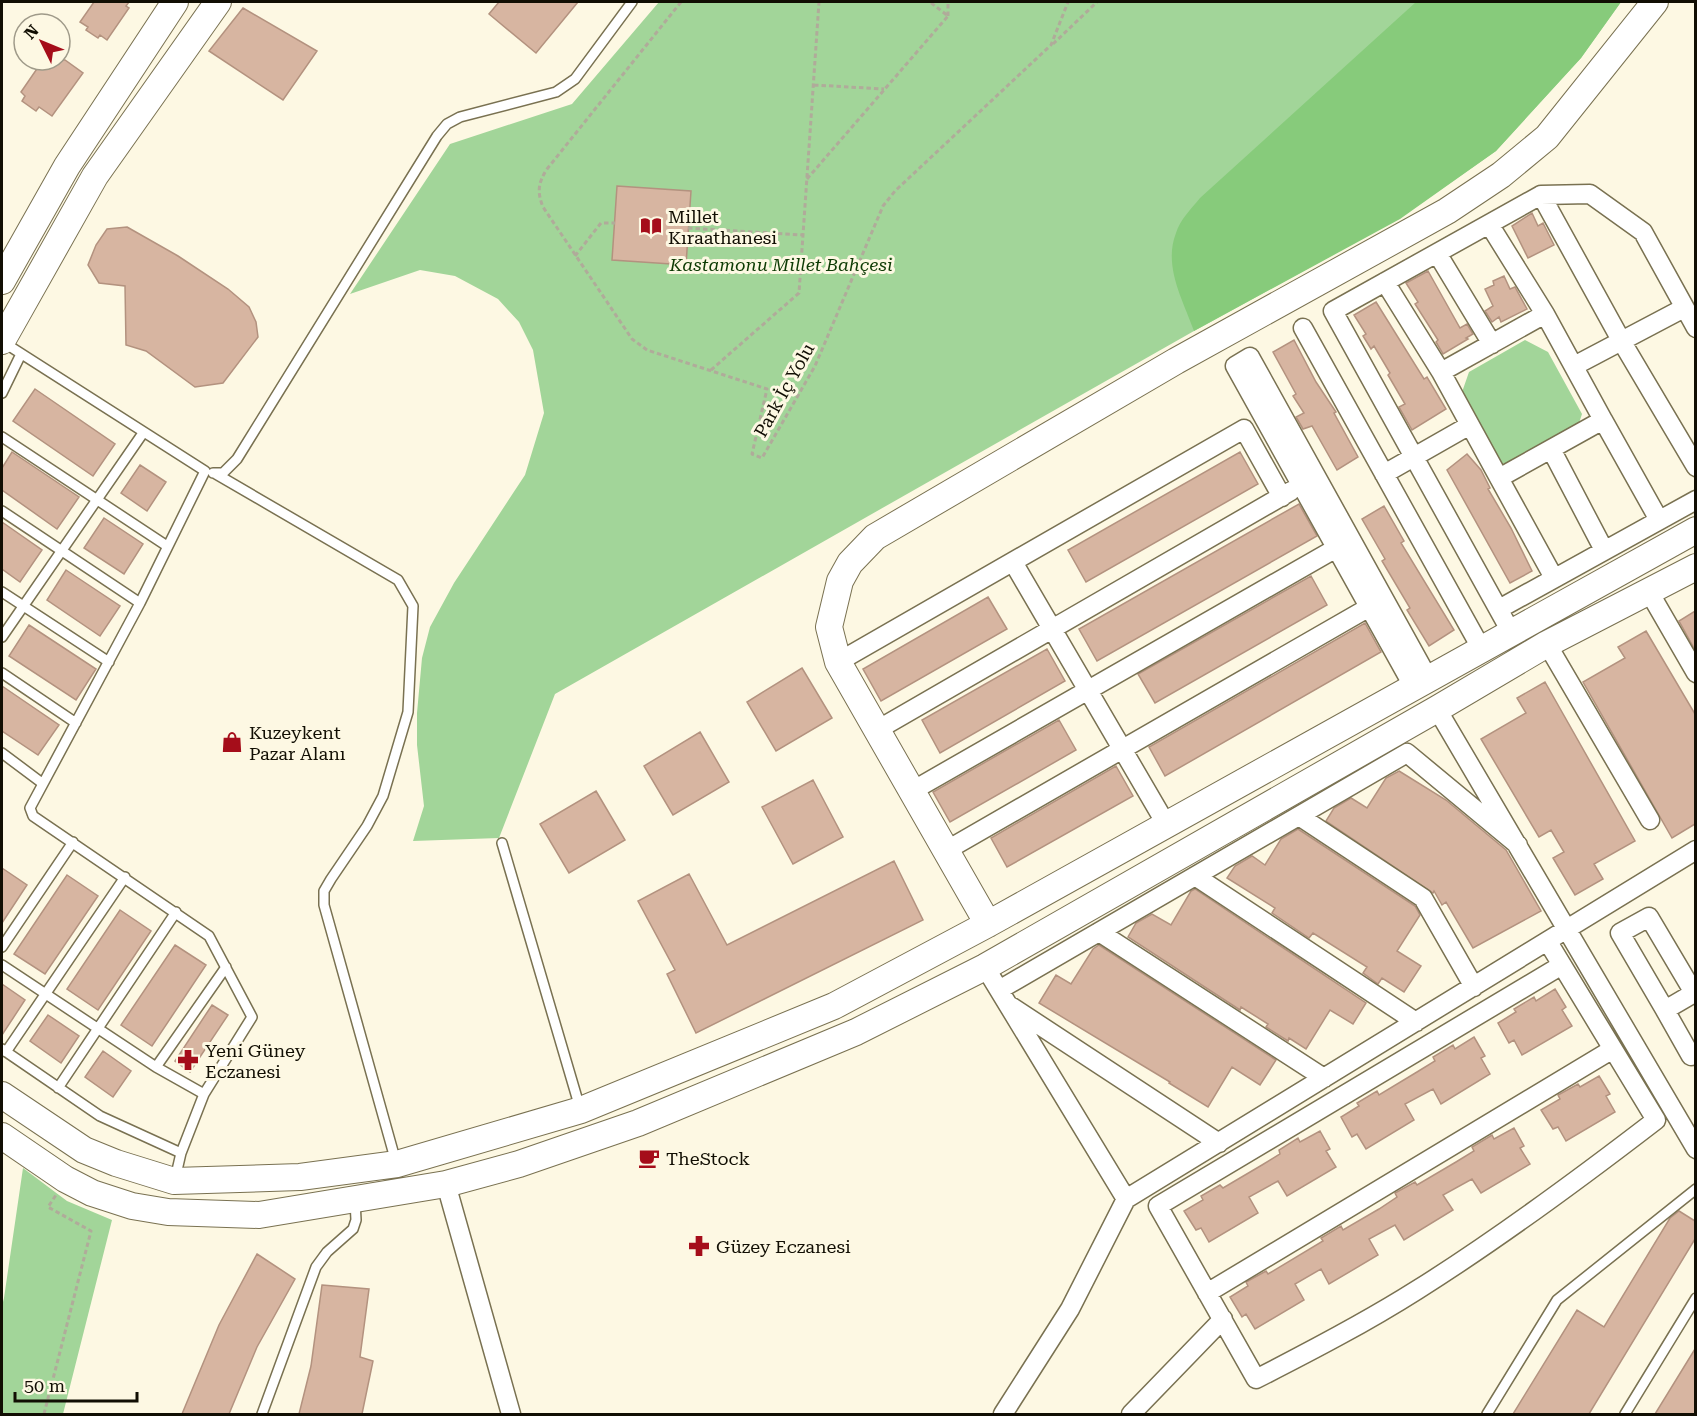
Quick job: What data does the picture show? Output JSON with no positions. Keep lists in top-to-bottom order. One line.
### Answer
{"streets":{"path":["Park İç Yolu"]},"parks":["Kastamonu Millet Bahçesi"],"places":{"library":["Millet Kıraathanesi"],"shop":["Kuzeykent Pazar Alanı"],"pharmacy":["Yeni Güney Eczanesi","Güzey Eczanesi"],"cafe":["TheStock"]},"scale_bar":"50 m","north":"top left"}
